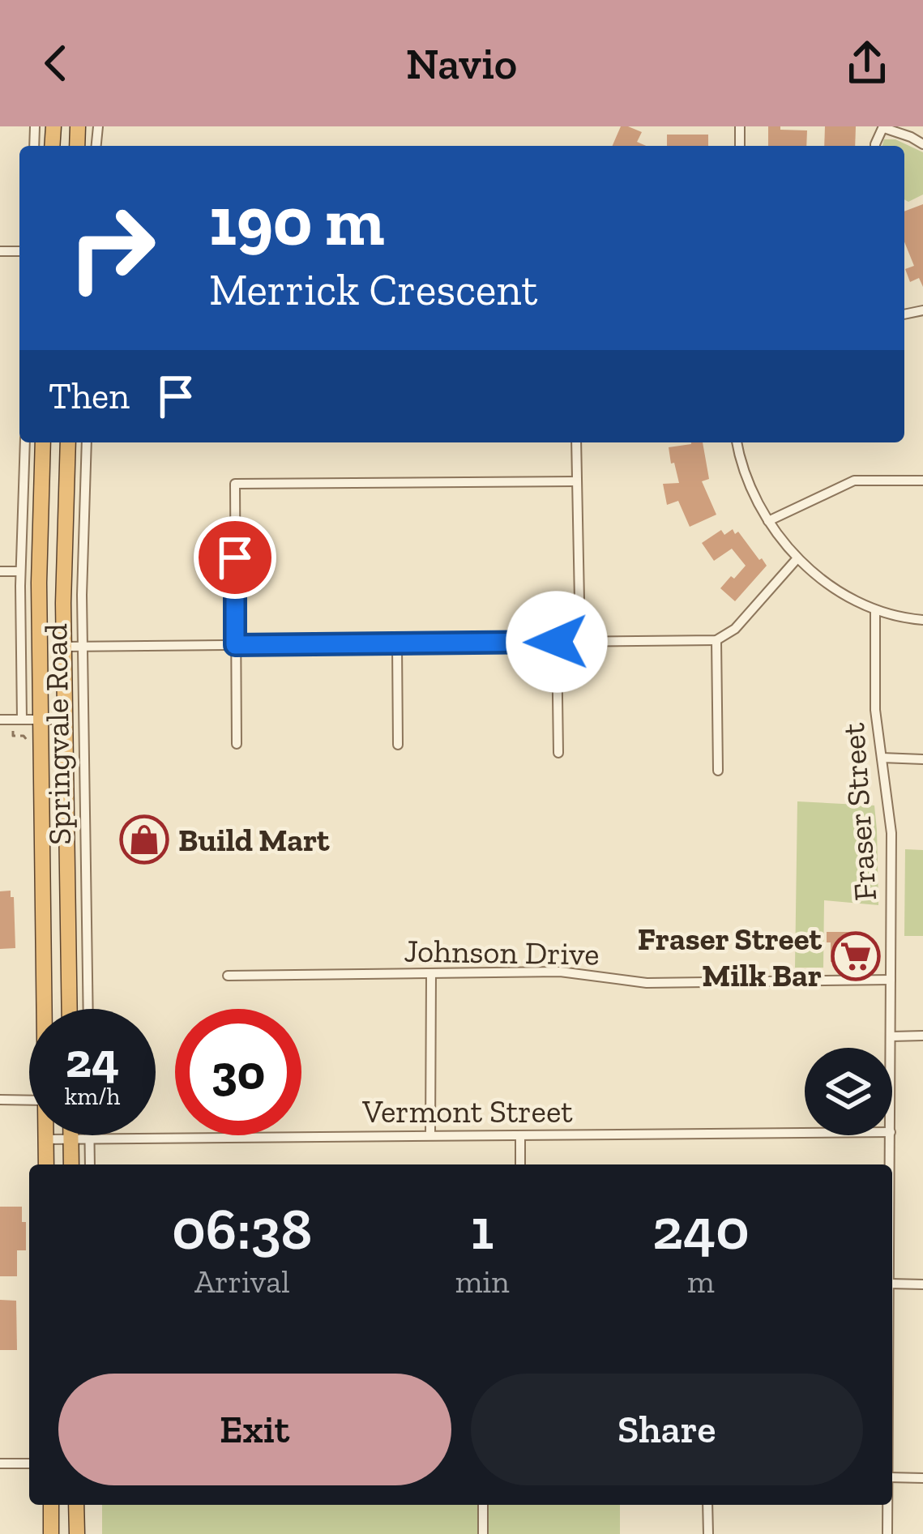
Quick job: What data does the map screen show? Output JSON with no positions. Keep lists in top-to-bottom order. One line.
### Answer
{"streets":{"highway":["Springvale Road"],"street":["Fraser Street","Johnson Drive","Vermont Street"]},"crossings":[["Springvale Road","Vermont Street"],["Fraser Street","Johnson Drive"]],"places":{"shop":["Build Mart"],"supermarket":["Fraser Street Milk Bar"]},"page":{"header":"Navio","turn":["190 m","Merrick Crescent"],"then":"Then","speed":"24 km/h","limit":"30","eta":["06:38","Arrival","1","min","240","m"],"buttons":["Exit","Share"]}}
